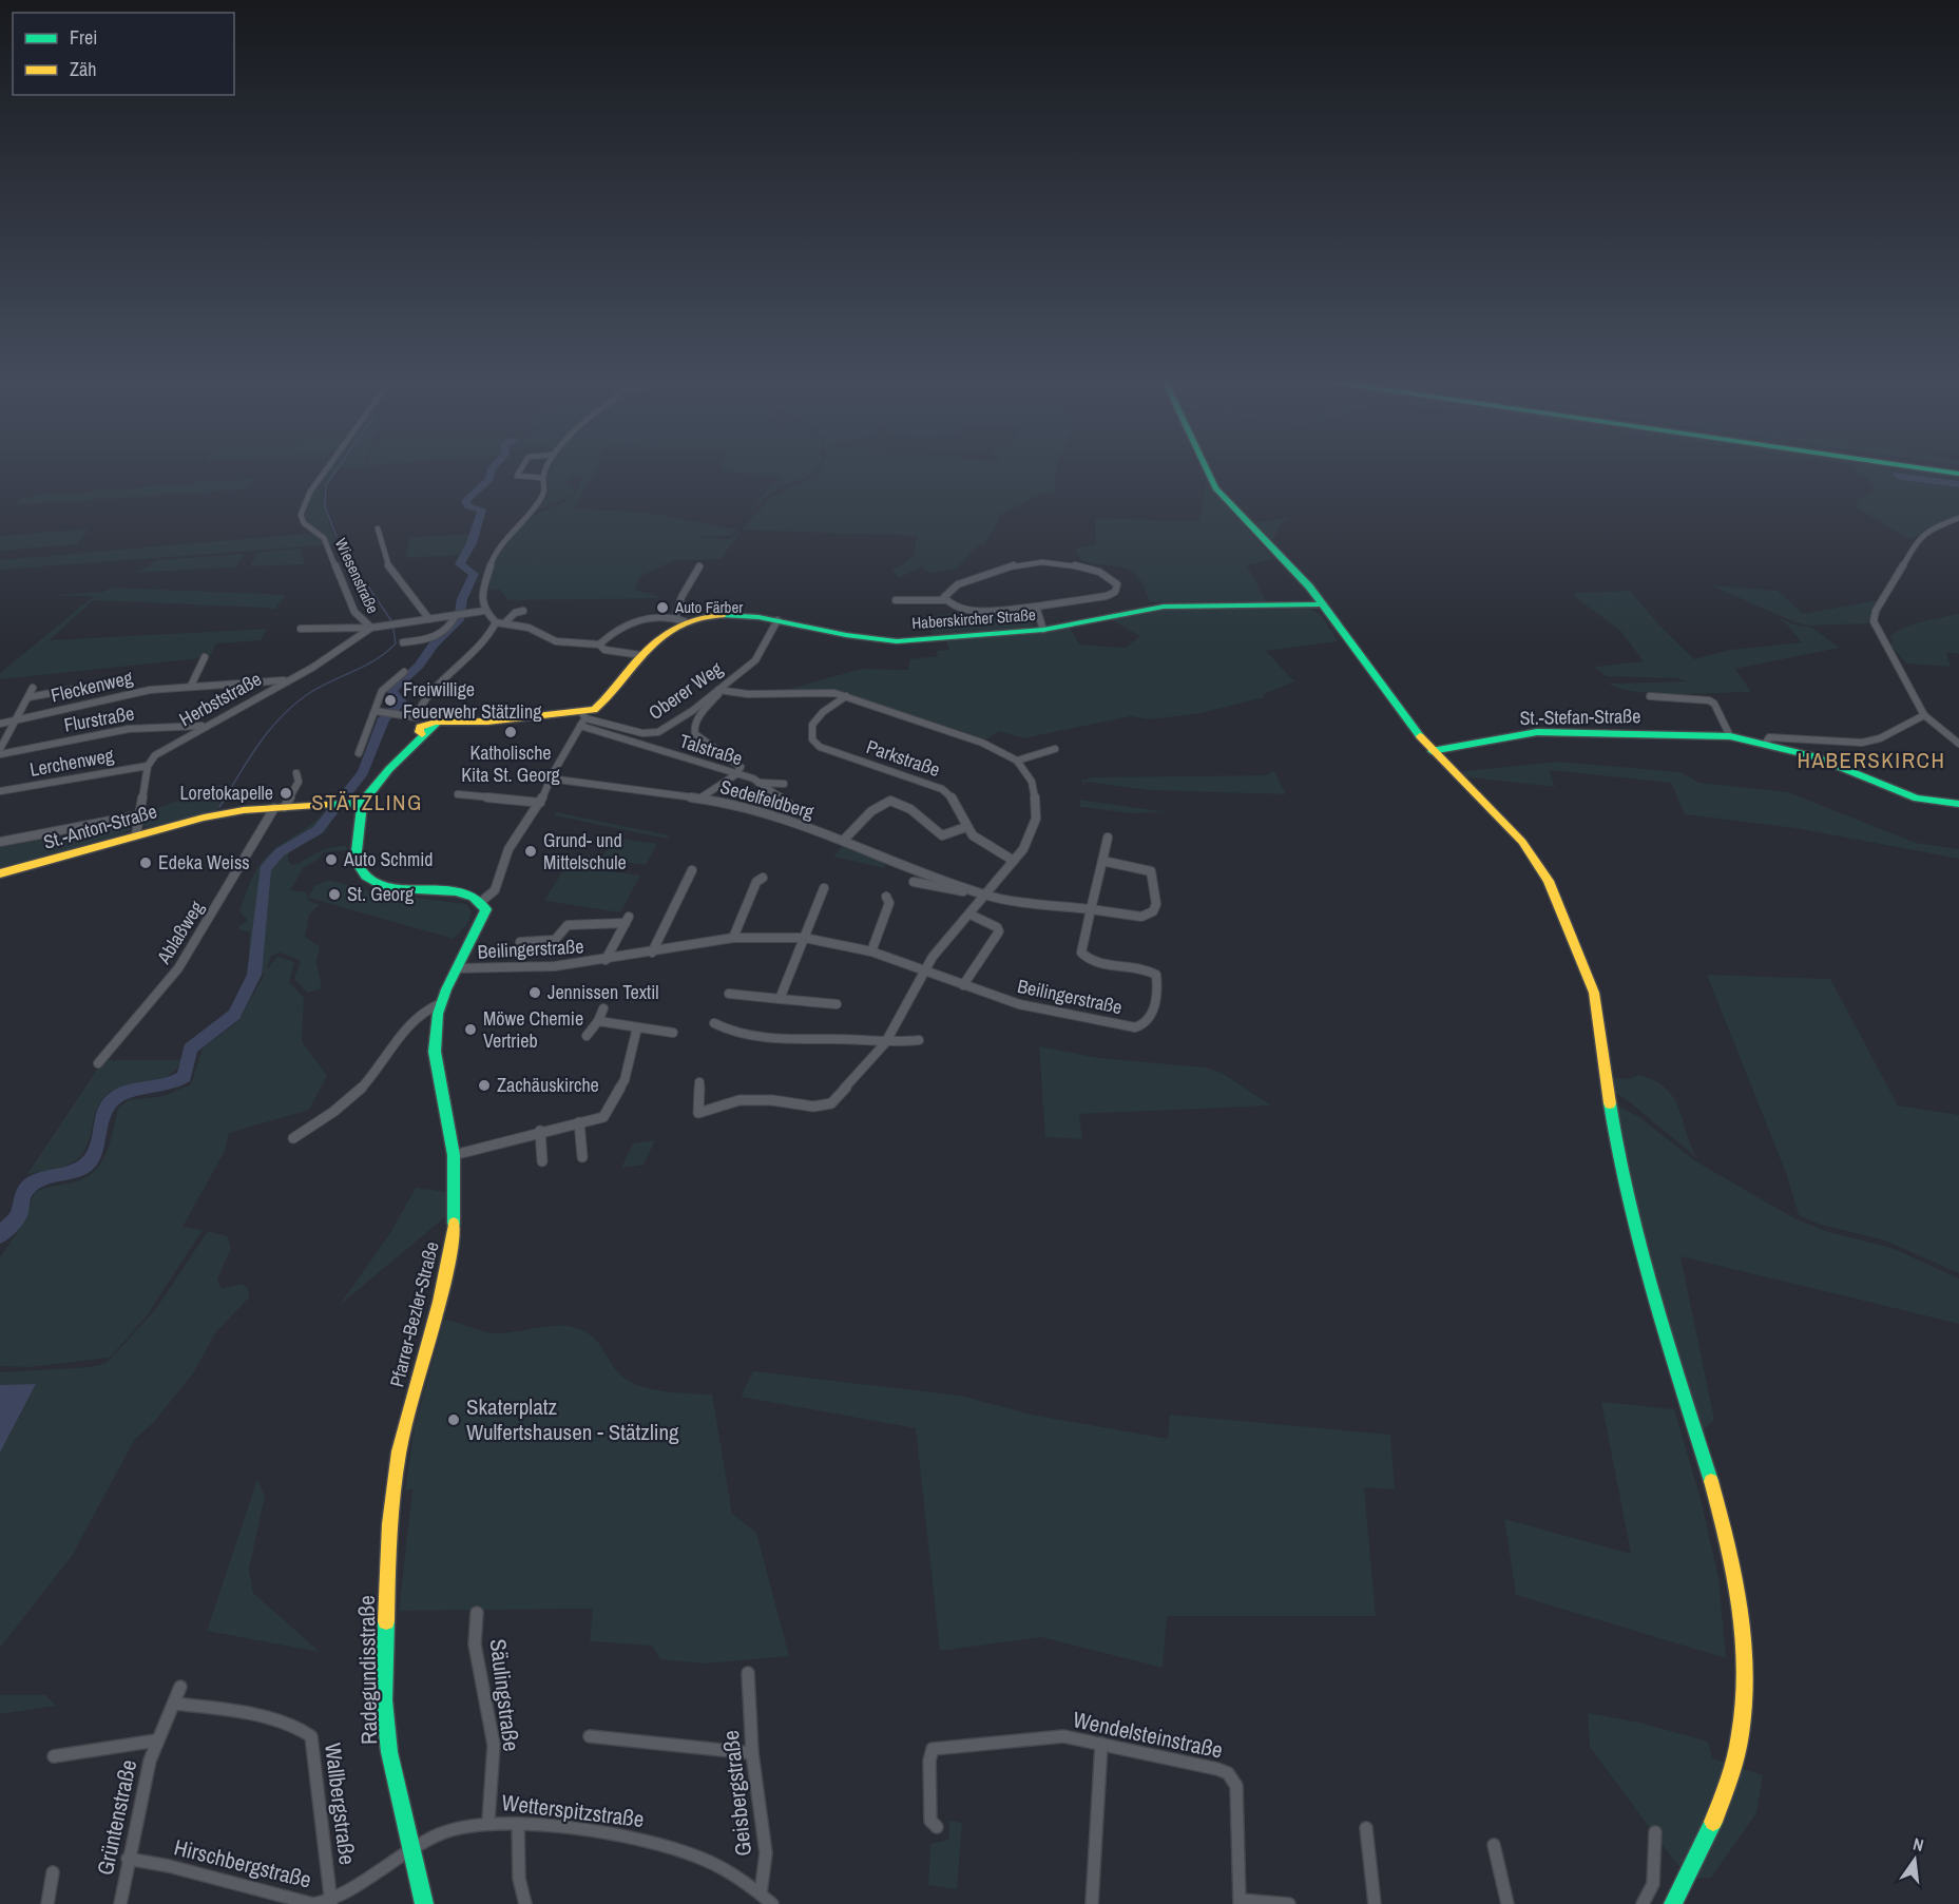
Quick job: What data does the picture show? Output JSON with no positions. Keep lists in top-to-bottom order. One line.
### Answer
{"streets":{"main road":["Haberskircher Straße","St.-Stefan-Straße","St.-Anton-Straße","Pfarrer-Bezler-Straße","Radegundisstraße"],"street":["Wiesenstraße","Fleckenweg","Oberer Weg","Herbststraße","Flurstraße","Talstraße","Parkstraße","Lerchenweg","Sedelfeldberg","Ablaßweg","Beilingerstraße","Säulingstraße","Wendelsteinstraße","Geisbergstraße","Wallbergstraße","Wetterspitzstraße","Grüntenstraße","Hirschbergstraße"]},"crossings":[["Wiesenstraße","Herbststraße"],["Haberskircher Straße","Oberer Weg"],["Fleckenweg","Herbststraße"],["Herbststraße","Flurstraße"],["Herbststraße","Lerchenweg"],["Talstraße","Sedelfeldberg"],["Sedelfeldberg","Beilingerstraße"],["St.-Anton-Straße","Ablaßweg"],["Beilingerstraße","Pfarrer-Bezler-Straße"],["Pfarrer-Bezler-Straße","Radegundisstraße"],["Radegundisstraße","Wetterspitzstraße"],["Radegundisstraße","Hirschbergstraße"],["Säulingstraße","Wetterspitzstraße"],["Geisbergstraße","Wetterspitzstraße"],["Wallbergstraße","Grüntenstraße"],["Wallbergstraße","Hirschbergstraße"],["Wetterspitzstraße","Hirschbergstraße"],["Grüntenstraße","Hirschbergstraße"]],"districts":["HABERSKIRCH","STÄTZLING"],"places":["Auto Färber","Freiwillige Feuerwehr Stätzling","Katholische Kita St. Georg","Loretokapelle","Grund- und Mittelschule","Auto Schmid","Edeka Weiss","St. Georg","Jennissen Textil","Möwe Chemie Vertrieb","Zachäuskirche","Skaterplatz Wulfertshausen - Stätzling"],"legend":["Frei","Zäh"],"north":"top"}
